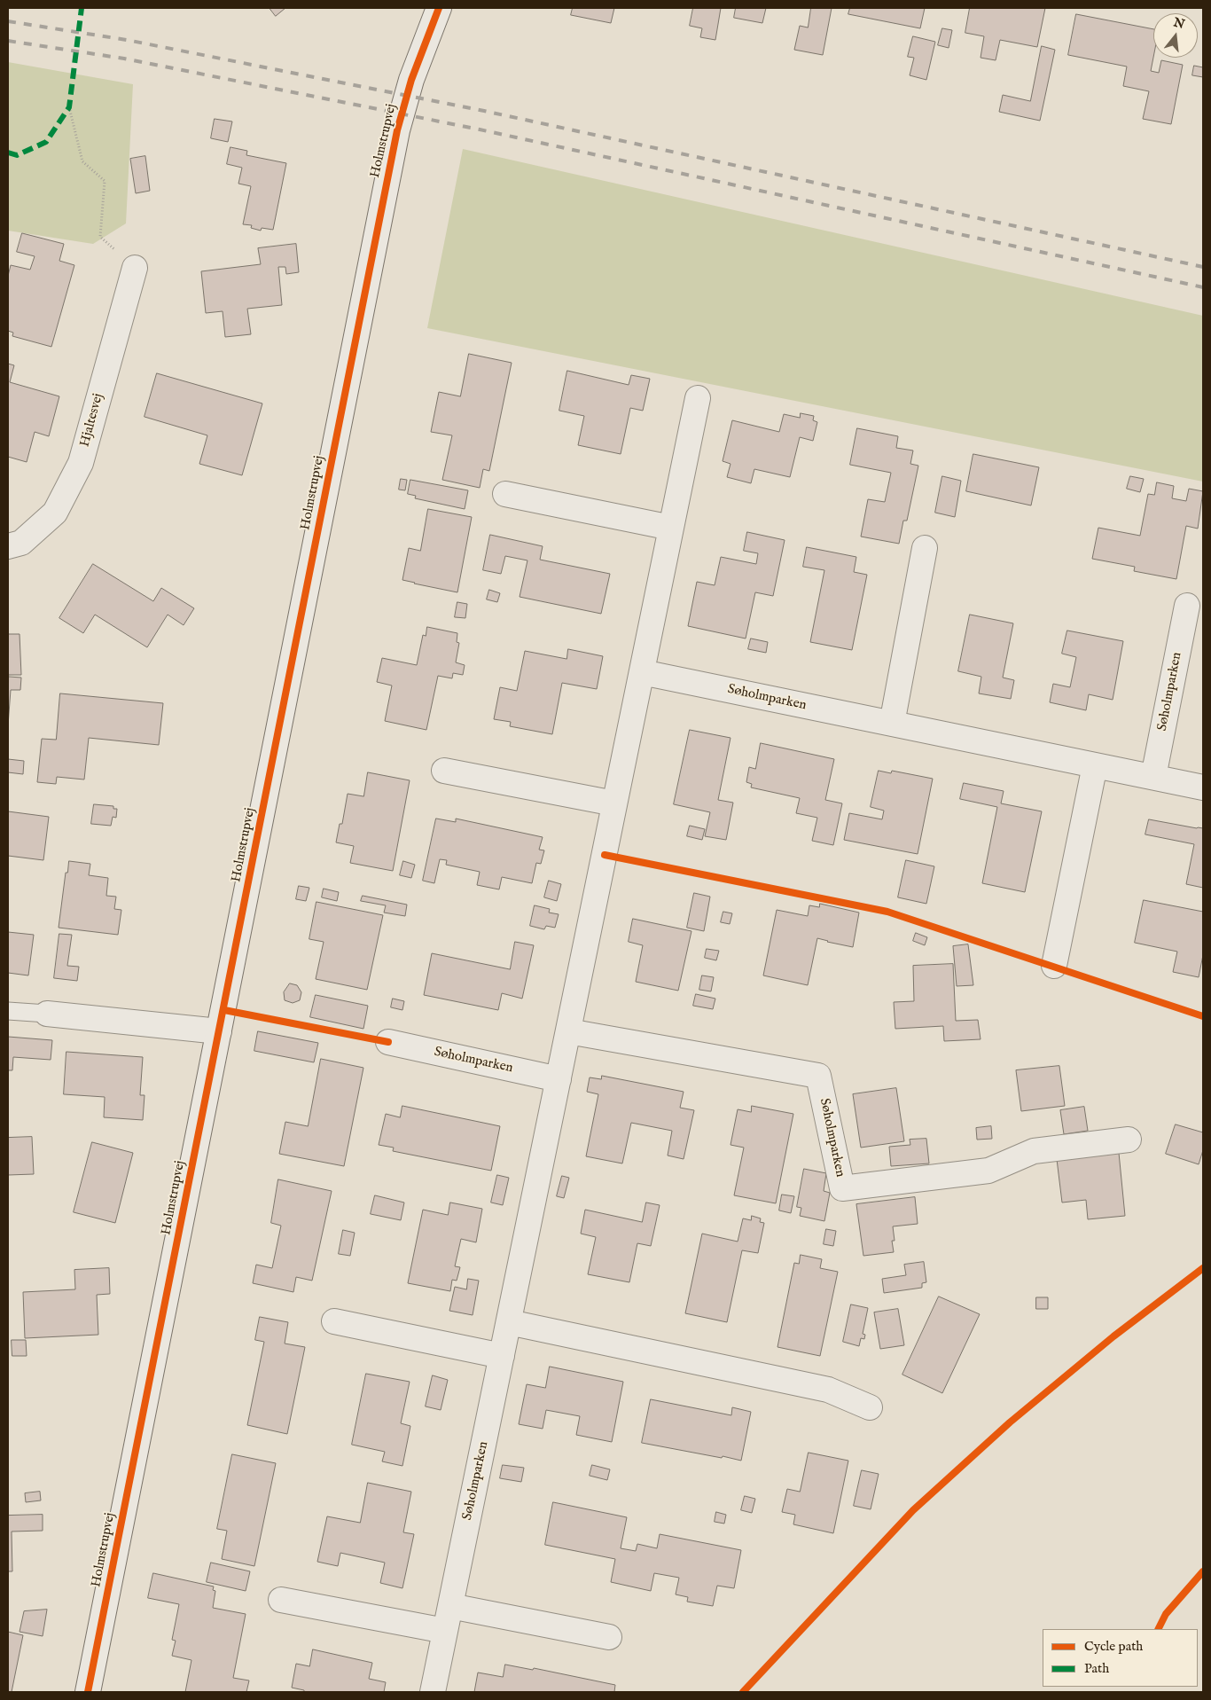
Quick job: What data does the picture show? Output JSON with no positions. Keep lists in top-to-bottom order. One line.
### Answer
{"streets":{"street":["Holmstrupvej","Hjaltesvej","Søholmparken"]},"legend":["Cycle path","Path"],"north":"top"}
